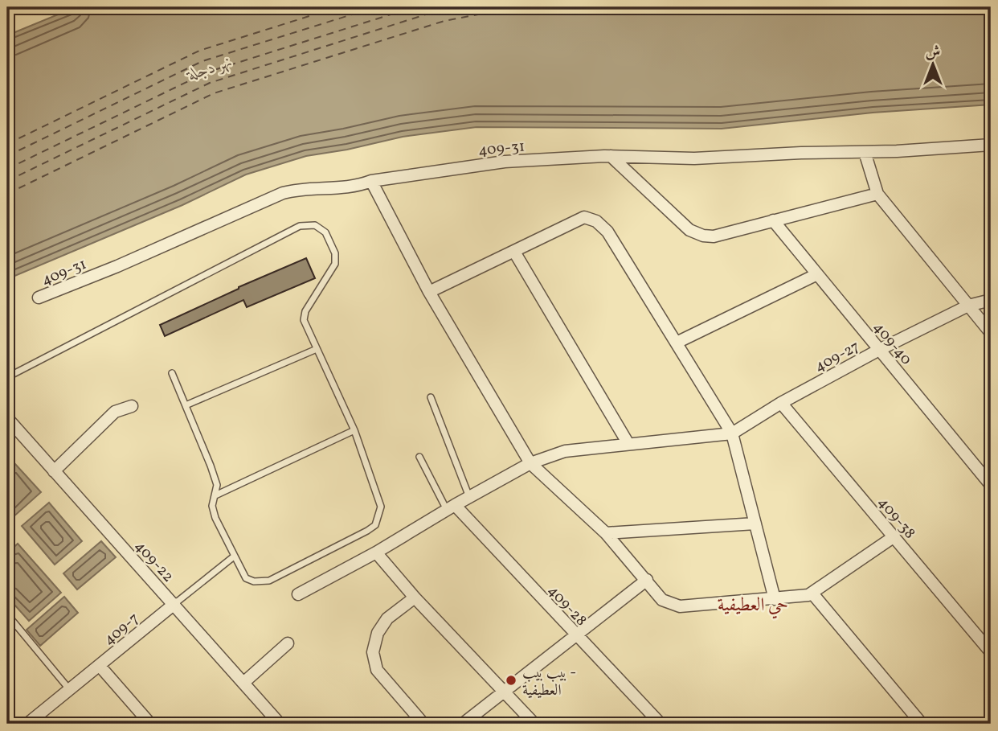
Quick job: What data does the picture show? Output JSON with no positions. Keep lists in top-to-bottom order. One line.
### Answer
{"streets":{"street":["409-31","409-40","409-27","409-38","409-22","409-28","409-7"]},"crossings":[["409-40","409-27"],["409-27","409-38"],["409-22","409-7"]],"districts":["حي العطيفية"],"water":["نهر دجلة"],"places":["بيب بيب - العطيفية"],"north":"top"}
